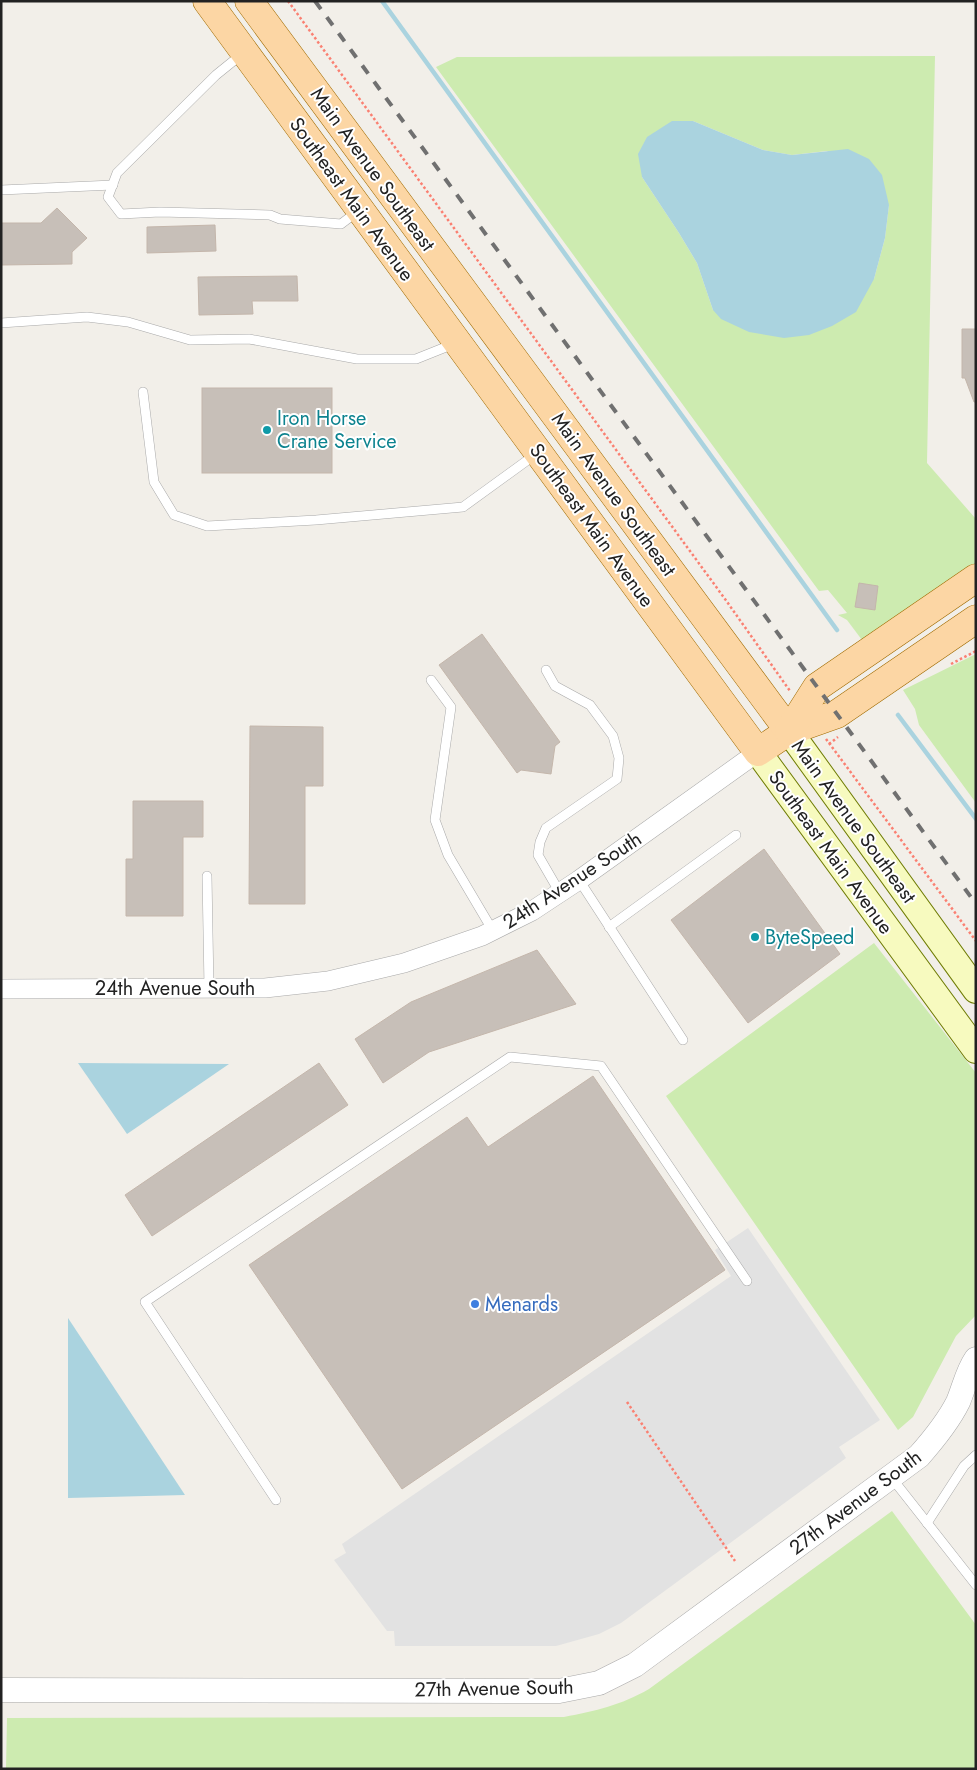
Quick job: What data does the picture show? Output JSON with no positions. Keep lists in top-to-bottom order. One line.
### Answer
{"streets":{"main road":["Main Avenue Southeast","Southeast Main Avenue","24th Avenue South"],"street":["27th Avenue South"]},"crossings":[["Main Avenue Southeast","24th Avenue South"],["Southeast Main Avenue","24th Avenue South"]],"places":["Iron Horse Crane Service","ByteSpeed","Menards"]}
